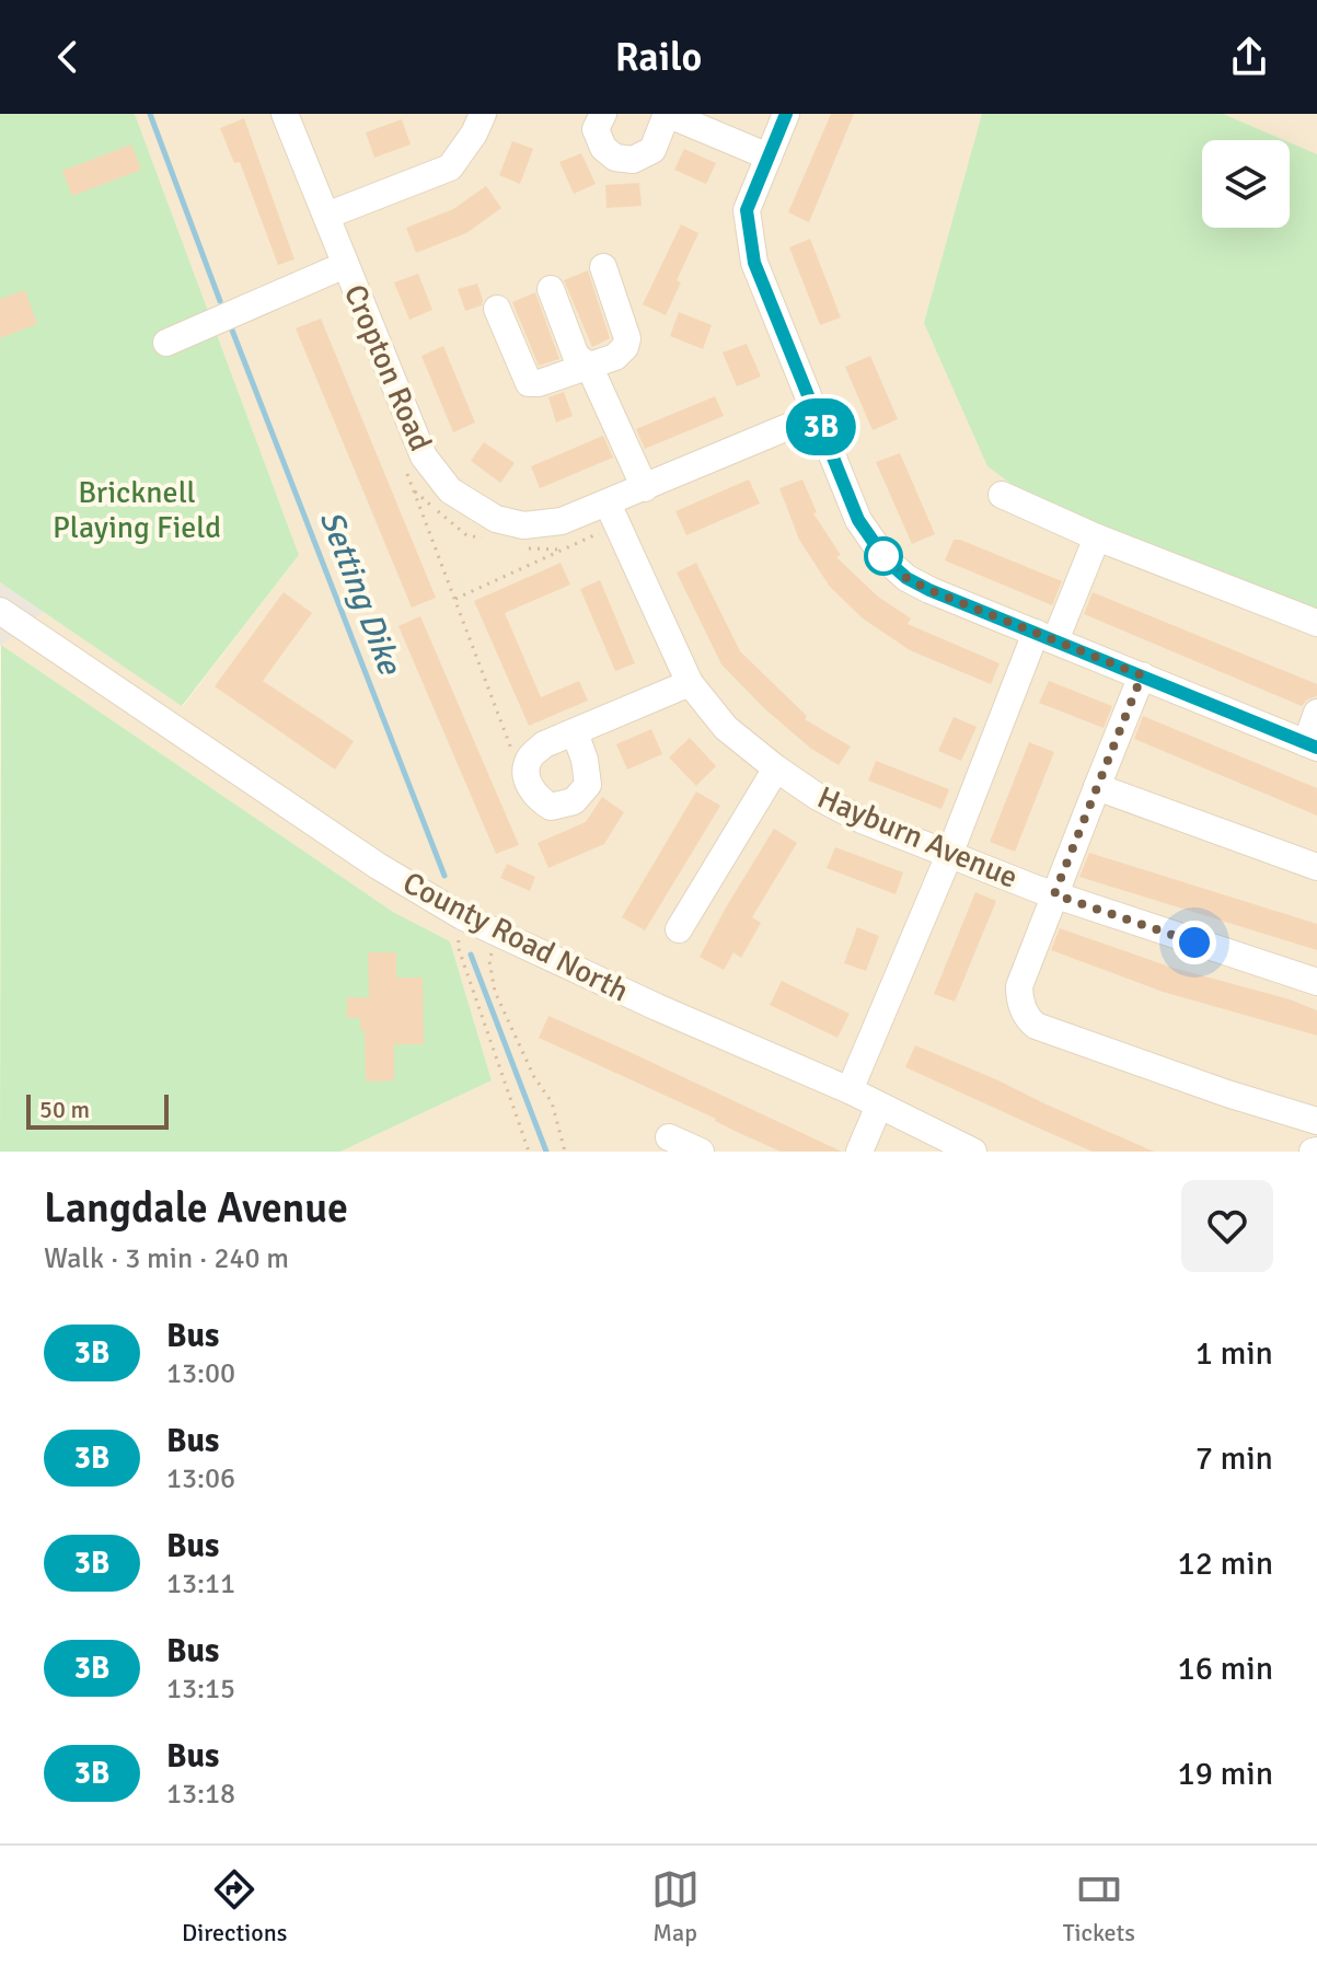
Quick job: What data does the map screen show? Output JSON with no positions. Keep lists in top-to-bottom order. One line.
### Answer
{"streets":{"street":["Cropton Road","Hayburn Avenue","County Road North"]},"crossings":[["Cropton Road","Hayburn Avenue"]],"water":["Setting Dike"],"parks":["Bricknell Playing Field"],"lines":["bus line 3B"],"scale_bar":"50 m","page":{"header":"Railo","on_map":"3B","scale":"50 m","heading":["Langdale Avenue","Walk · 3 min · 240 m"],"list":[{"mark":"3B","name":"Bus","note":"13:00","value":"1 min"},{"mark":"3B","name":"Bus","note":"13:06","value":"7 min"},{"mark":"3B","name":"Bus","note":"13:11","value":"12 min"},{"mark":"3B","name":"Bus","note":"13:15","value":"16 min"},{"mark":"3B","name":"Bus","note":"13:18","value":"19 min"}],"tabs":["Directions","Map","Tickets"]}}
